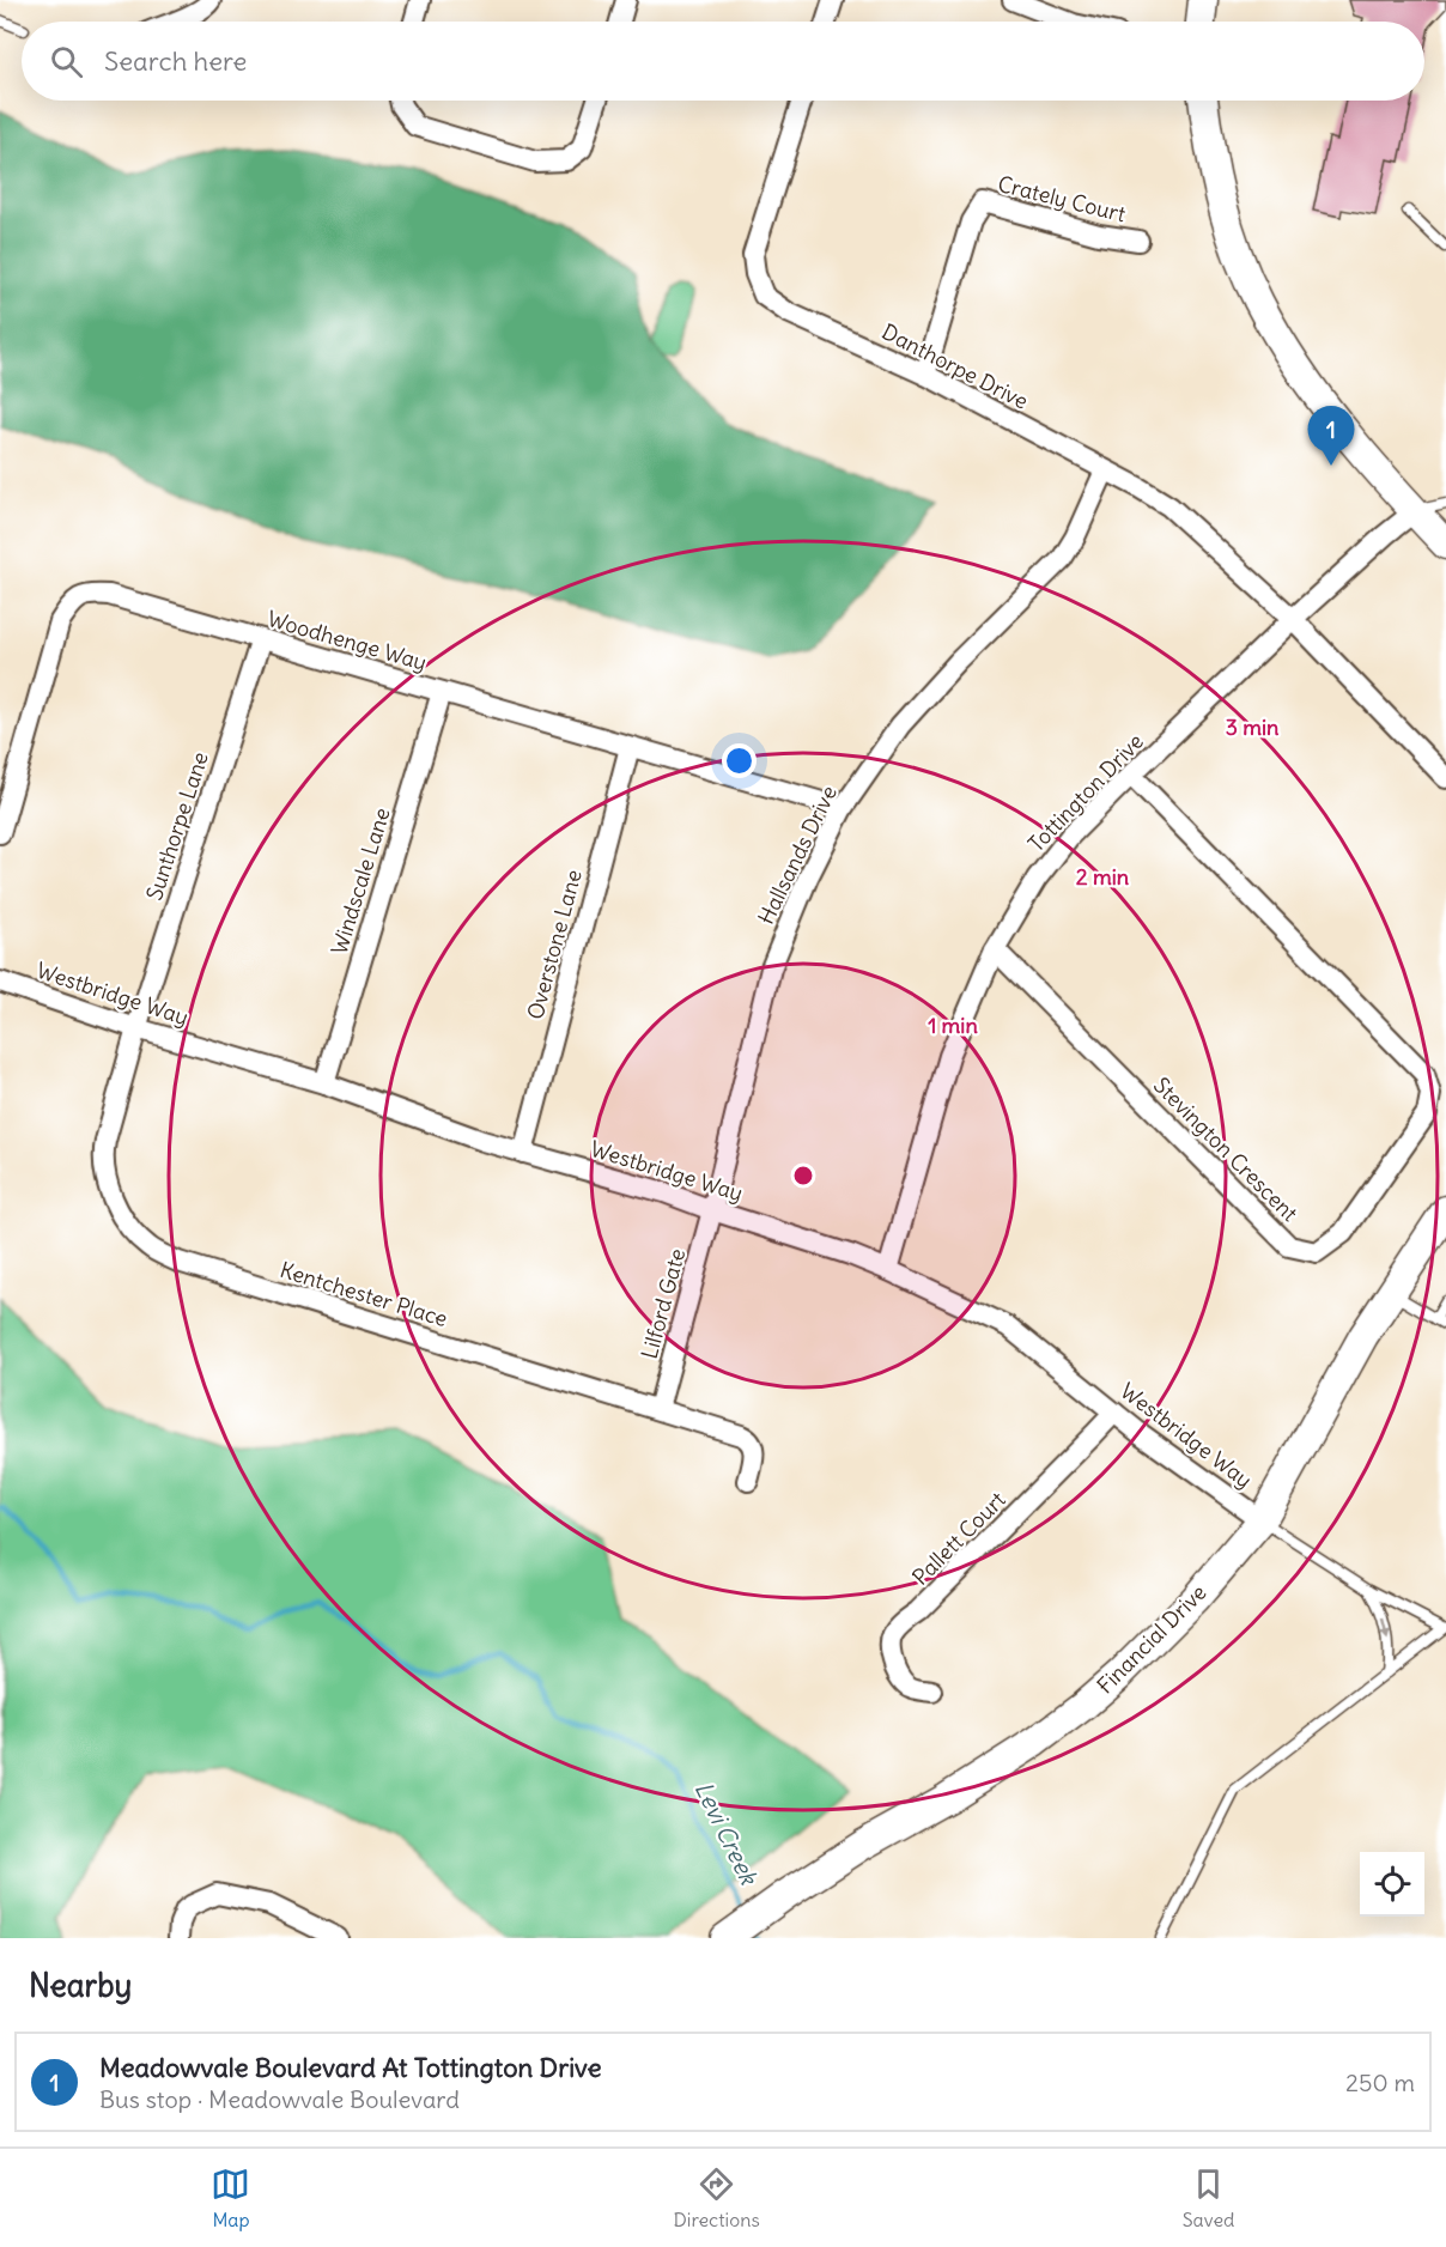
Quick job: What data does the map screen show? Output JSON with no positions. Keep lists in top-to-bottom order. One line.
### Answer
{"streets":{"street":["Crately Court","Danthorpe Drive","Woodhenge Way","Tottington Drive","Sunthorpe Lane","Hallsands Drive","Windscale Lane","Overstone Lane","Westbridge Way","Stevington Crescent","Kentchester Place","Lilford Gate","Pallett Court","Financial Drive"]},"crossings":[["Crately Court","Danthorpe Drive"],["Danthorpe Drive","Tottington Drive"],["Danthorpe Drive","Hallsands Drive"],["Woodhenge Way","Sunthorpe Lane"],["Woodhenge Way","Hallsands Drive"],["Woodhenge Way","Windscale Lane"],["Woodhenge Way","Overstone Lane"],["Tottington Drive","Westbridge Way"],["Tottington Drive","Stevington Crescent"],["Sunthorpe Lane","Westbridge Way"],["Sunthorpe Lane","Kentchester Place"],["Hallsands Drive","Westbridge Way"],["Hallsands Drive","Lilford Gate"],["Windscale Lane","Westbridge Way"],["Overstone Lane","Westbridge Way"],["Westbridge Way","Kentchester Place"],["Westbridge Way","Lilford Gate"],["Westbridge Way","Pallett Court"],["Westbridge Way","Financial Drive"],["Kentchester Place","Lilford Gate"]],"water":["Levi Creek"],"page":{"search":"Search here","pins":"1","heading":"Nearby","list":[{"mark":"1","name":"Meadowvale Boulevard At Tottington Drive","note":"Bus stop · Meadowvale Boulevard","value":"250 m"}],"nav":["Map","Directions","Saved"]},"rings":["3 min","2 min","1 min"]}
